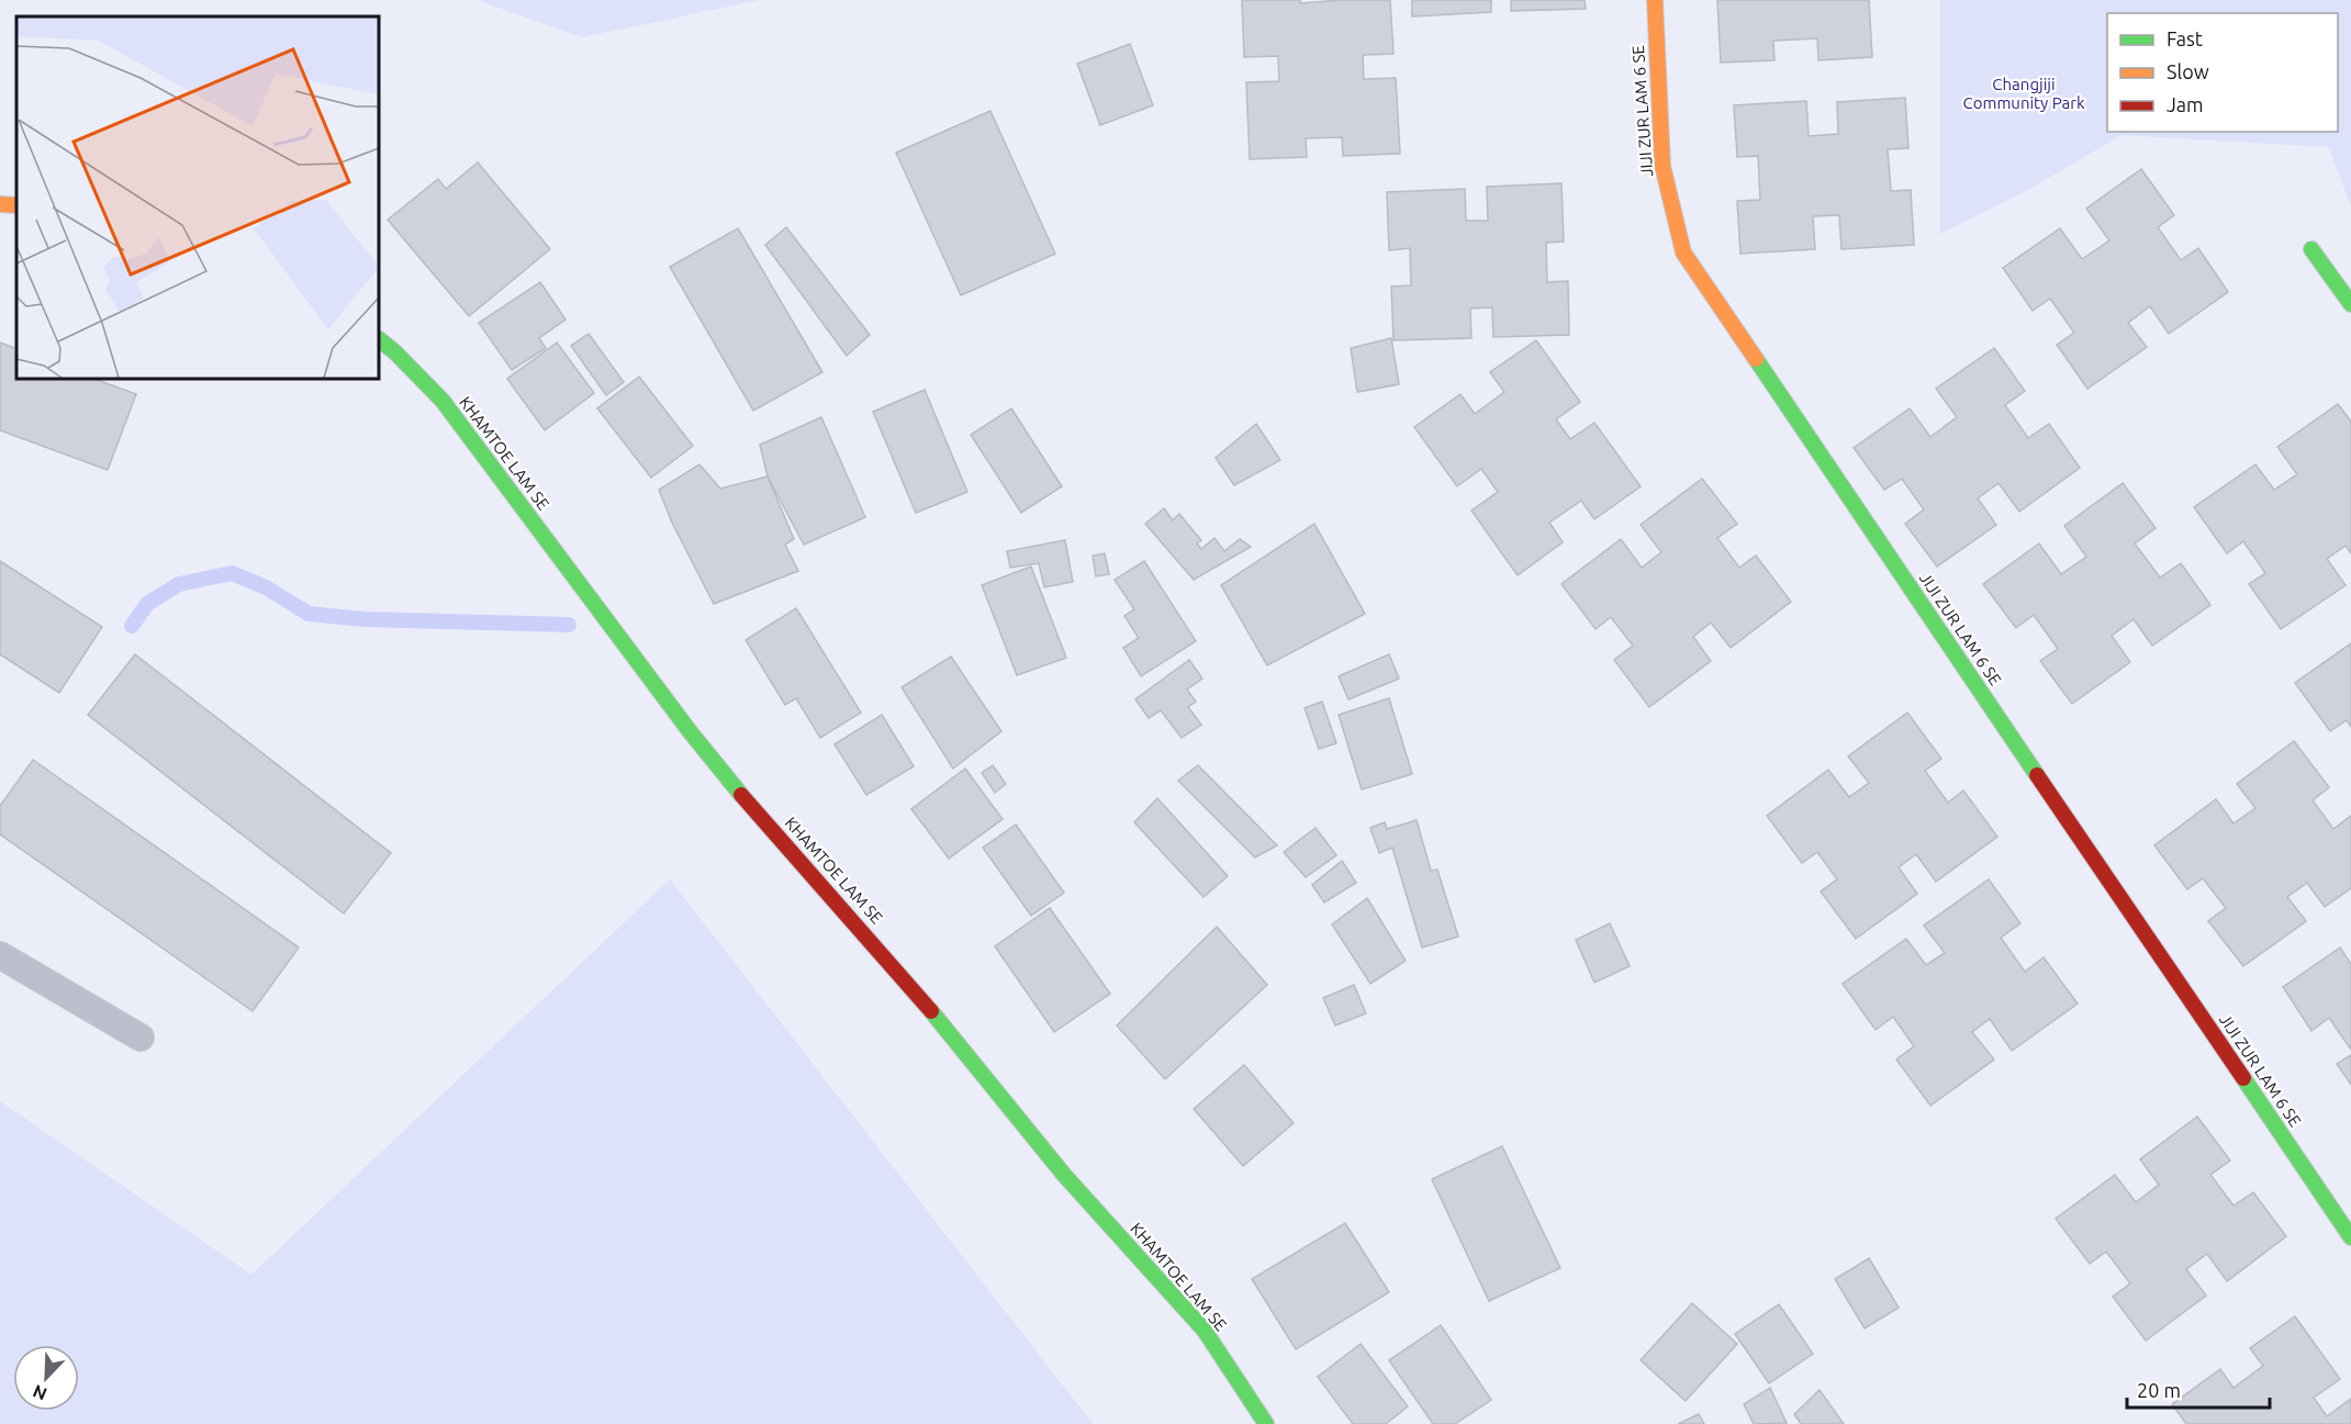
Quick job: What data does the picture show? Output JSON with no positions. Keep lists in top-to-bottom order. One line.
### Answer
{"streets":{"street":["JIJI ZUR LAM 6 SE","KHAMTOE LAM SE"]},"parks":["Changjiji Community Park"],"legend":["Fast","Slow","Jam"],"scale_bar":"20 m","north":"bottom left"}
